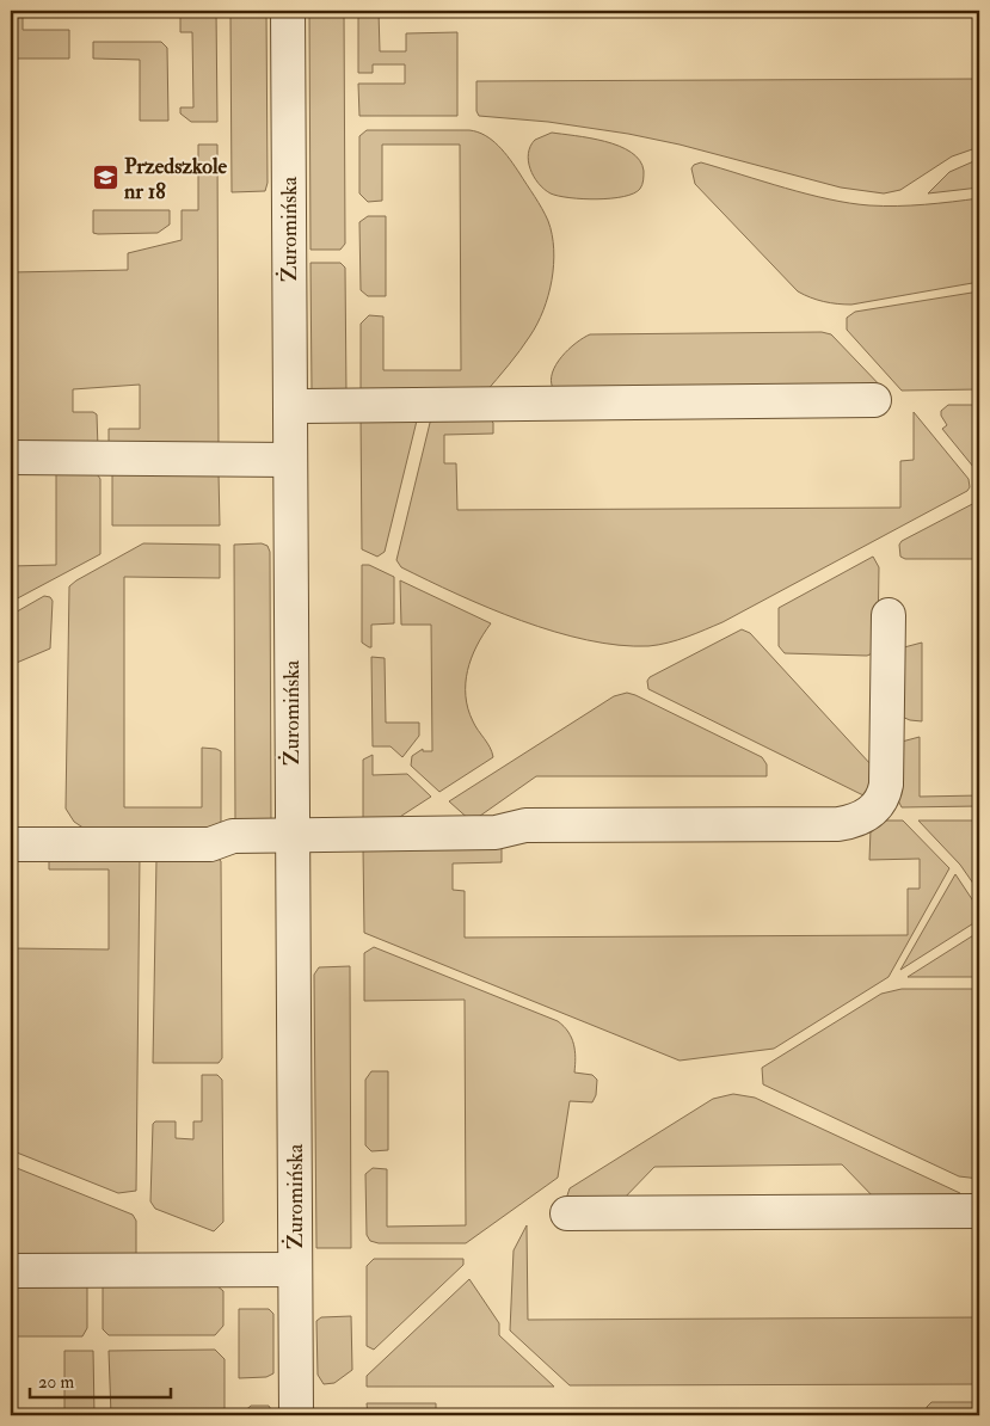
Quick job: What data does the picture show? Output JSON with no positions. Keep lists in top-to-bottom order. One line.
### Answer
{"streets":{"street":["Żuromińska"]},"places":{"school or university":["Przedszkole nr 18"]},"scale_bar":"20 m"}
